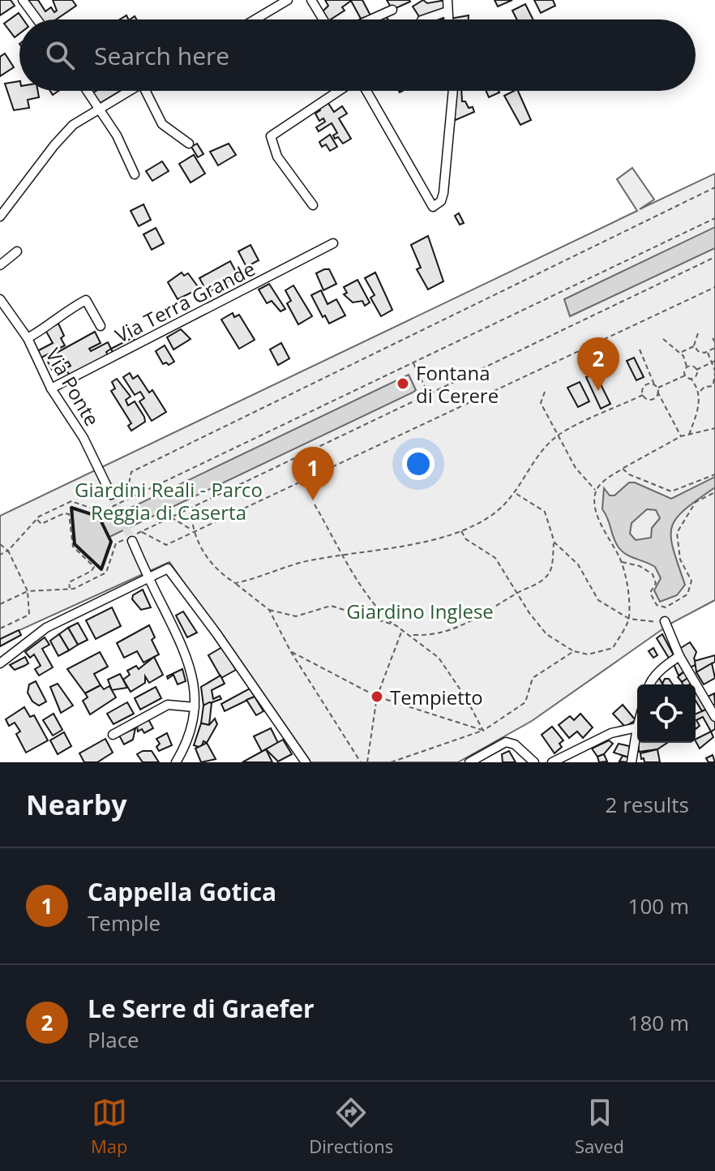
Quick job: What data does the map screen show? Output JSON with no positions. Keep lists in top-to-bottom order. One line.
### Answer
{"streets":{"street":["Via Terra Grande","Via Ponte"]},"crossings":[["Via Terra Grande","Via Ponte"]],"parks":["Giardini Reali - Parco Reggia di Caserta","Giardino Inglese"],"places":["Fontana di Cerere","Tempietto"],"page":{"search":"Search here","pins":["2","1"],"heading":["Nearby","2 results"],"list":[{"mark":"1","name":"Cappella Gotica","note":"Temple","value":"100 m"},{"mark":"2","name":"Le Serre di Graefer","note":"Place","value":"180 m"}],"nav":["Map","Directions","Saved"]}}
